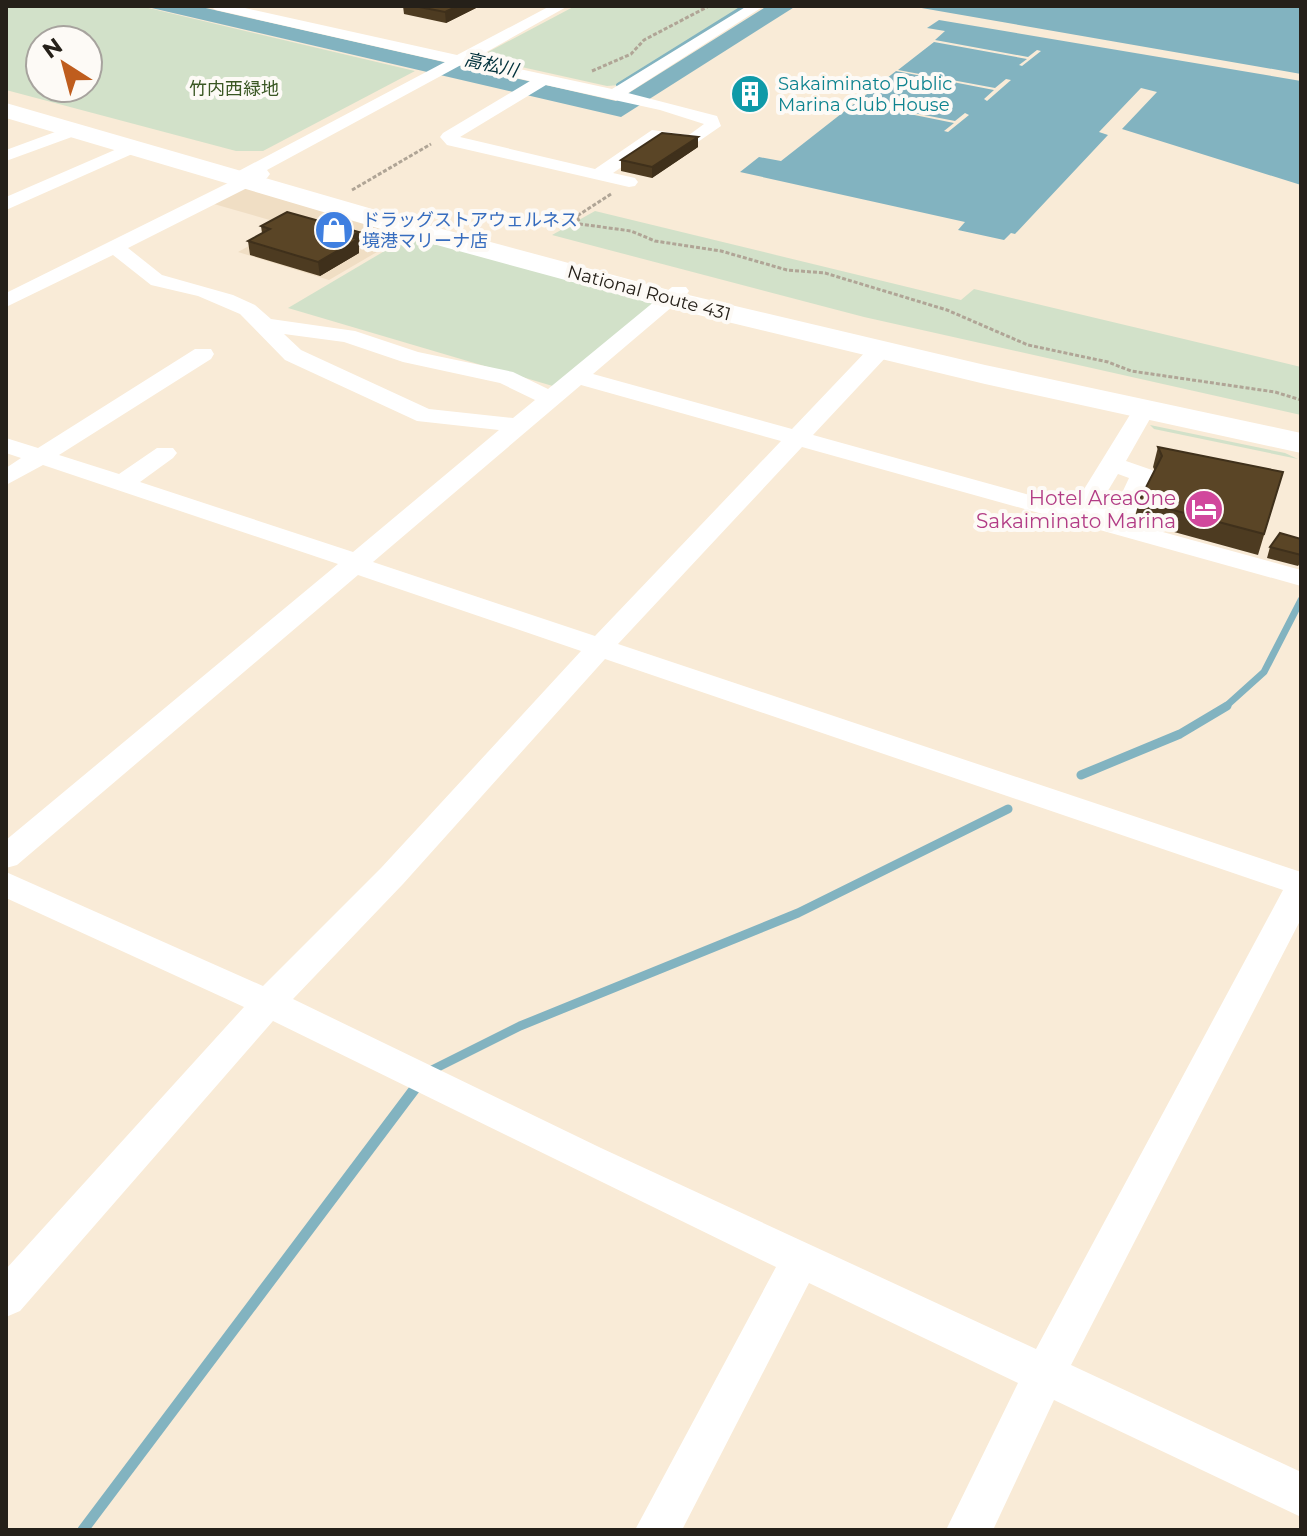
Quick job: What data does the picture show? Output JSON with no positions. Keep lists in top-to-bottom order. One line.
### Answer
{"streets":{"highway":["National Route 431"]},"water":["高松川"],"parks":["竹内西緑地"],"places":{"building":["Sakaiminato Public Marina Club House"],"shop":["ドラッグストアウェルネス 境港マリーナ店"],"hotel":["Hotel AreaOne Sakaiminato Marina"]},"north":"top left"}
